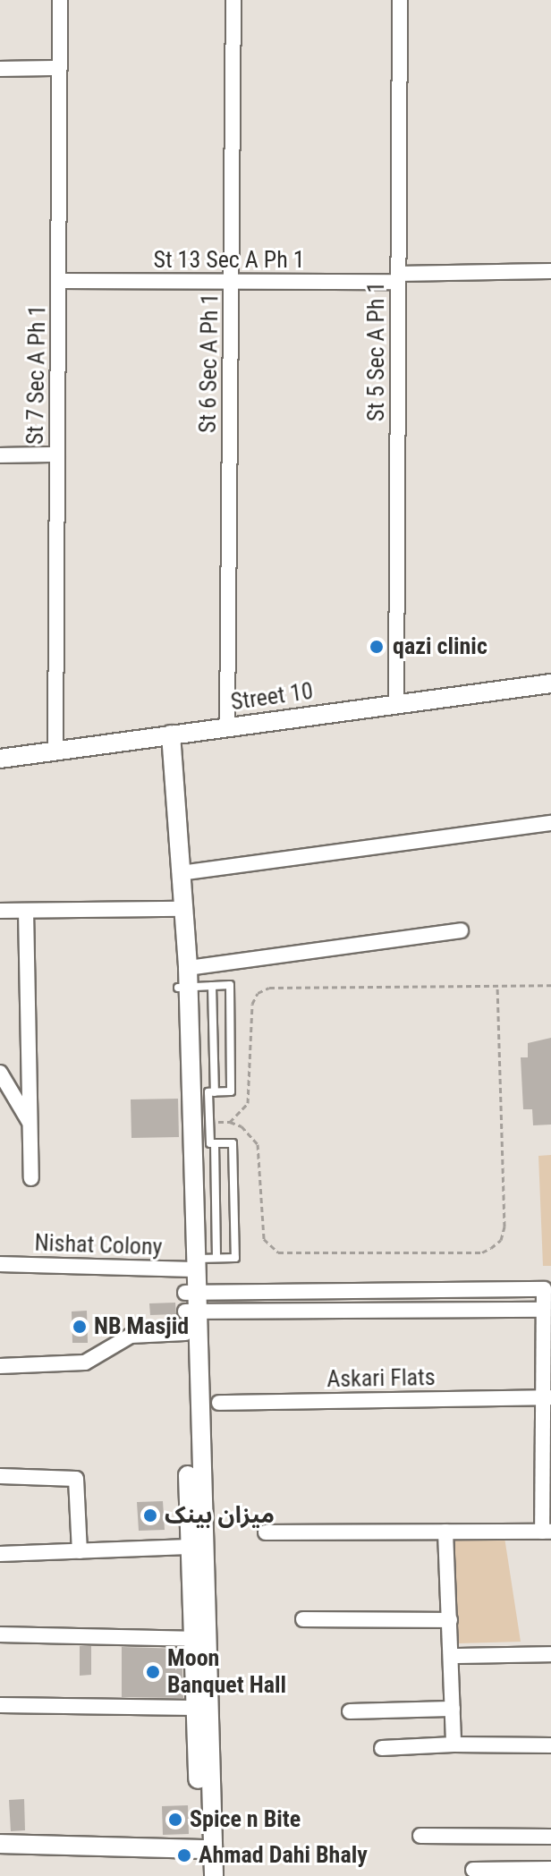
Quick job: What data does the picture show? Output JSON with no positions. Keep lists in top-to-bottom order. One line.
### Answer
{"streets":{"street":["St 13 Sec A Ph 1","St 5 Sec A Ph 1","St 6 Sec A Ph 1","St 7 Sec A Ph 1","Street 10","Nishat Colony","Askari Flats"]},"crossings":[["St 13 Sec A Ph 1","St 5 Sec A Ph 1"],["St 13 Sec A Ph 1","St 6 Sec A Ph 1"],["St 13 Sec A Ph 1","St 7 Sec A Ph 1"],["St 5 Sec A Ph 1","Street 10"],["St 6 Sec A Ph 1","Street 10"],["St 7 Sec A Ph 1","Street 10"]],"places":["qazi clinic","NB Masjid","میزان بینک","Moon Banquet Hall","Spice n Bite","Ahmad Dahi Bhaly"]}
